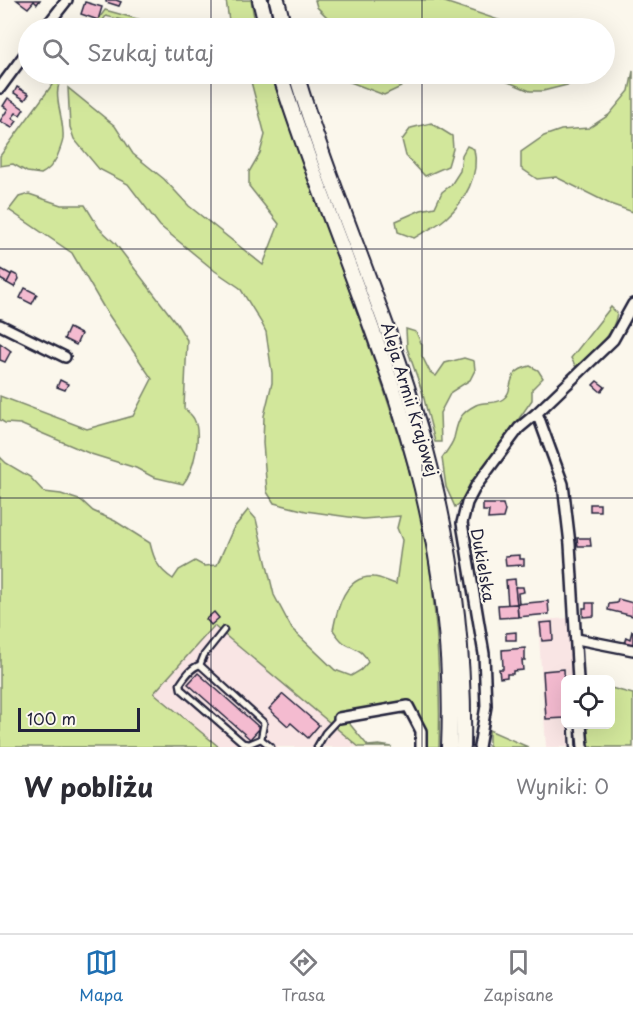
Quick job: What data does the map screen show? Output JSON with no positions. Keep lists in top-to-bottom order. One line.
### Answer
{"streets":{"main road":["Aleja Armii Krajowej"],"street":["Dukielska"]},"scale_bar":"100 m","page":{"search":"Szukaj tutaj","scale":"100 m","heading":["W pobliżu","Wyniki: 0"],"nav":["Mapa","Trasa","Zapisane"]}}
